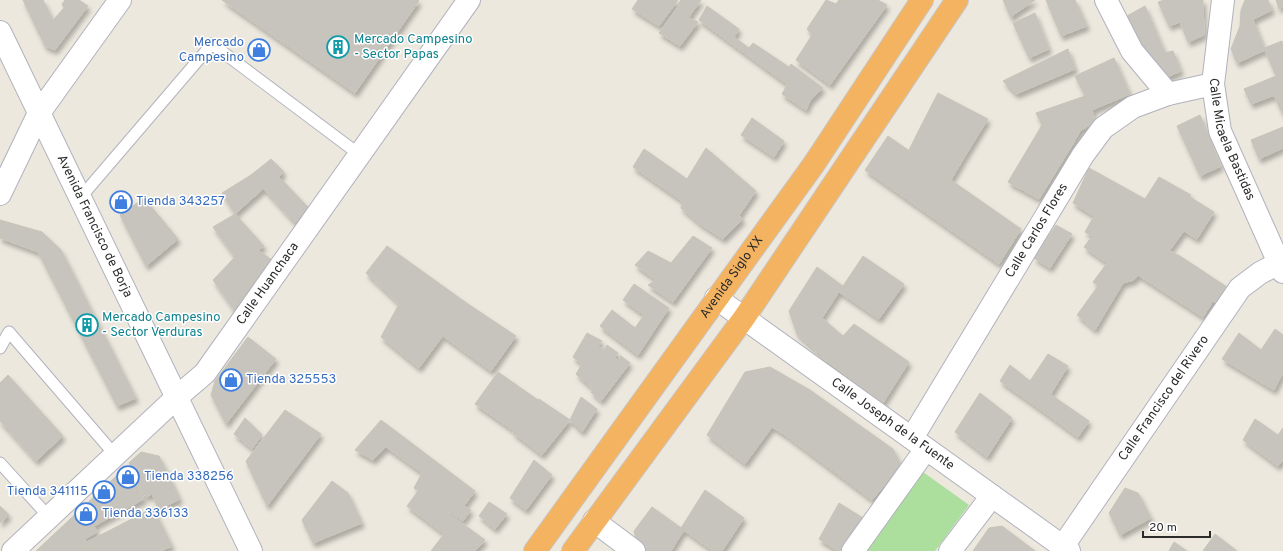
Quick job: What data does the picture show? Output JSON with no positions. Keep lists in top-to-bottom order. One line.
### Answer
{"streets":{"highway":["Avenida Siglo XX"],"street":["Calle Micaela Bastidas","Avenida Francisco de Borja","Calle Carlos Flores","Calle Huanchaca","Calle Francisco del Rivero","Calle Joseph de la Fuente"]},"crossings":[["Calle Micaela Bastidas","Calle Carlos Flores"],["Calle Micaela Bastidas","Calle Francisco del Rivero"],["Avenida Francisco de Borja","Calle Huanchaca"],["Calle Carlos Flores","Calle Joseph de la Fuente"],["Avenida Siglo XX","Calle Joseph de la Fuente"],["Calle Francisco del Rivero","Calle Joseph de la Fuente"]],"places":{"building":["Mercado Campesino - Sector Papas","Mercado Campesino - Sector Verduras"],"shop":["Mercado Campesino","Tienda 343257","Tienda 325553","Tienda 338256","Tienda 341115","Tienda 336133"]},"scale_bar":"20 m"}
